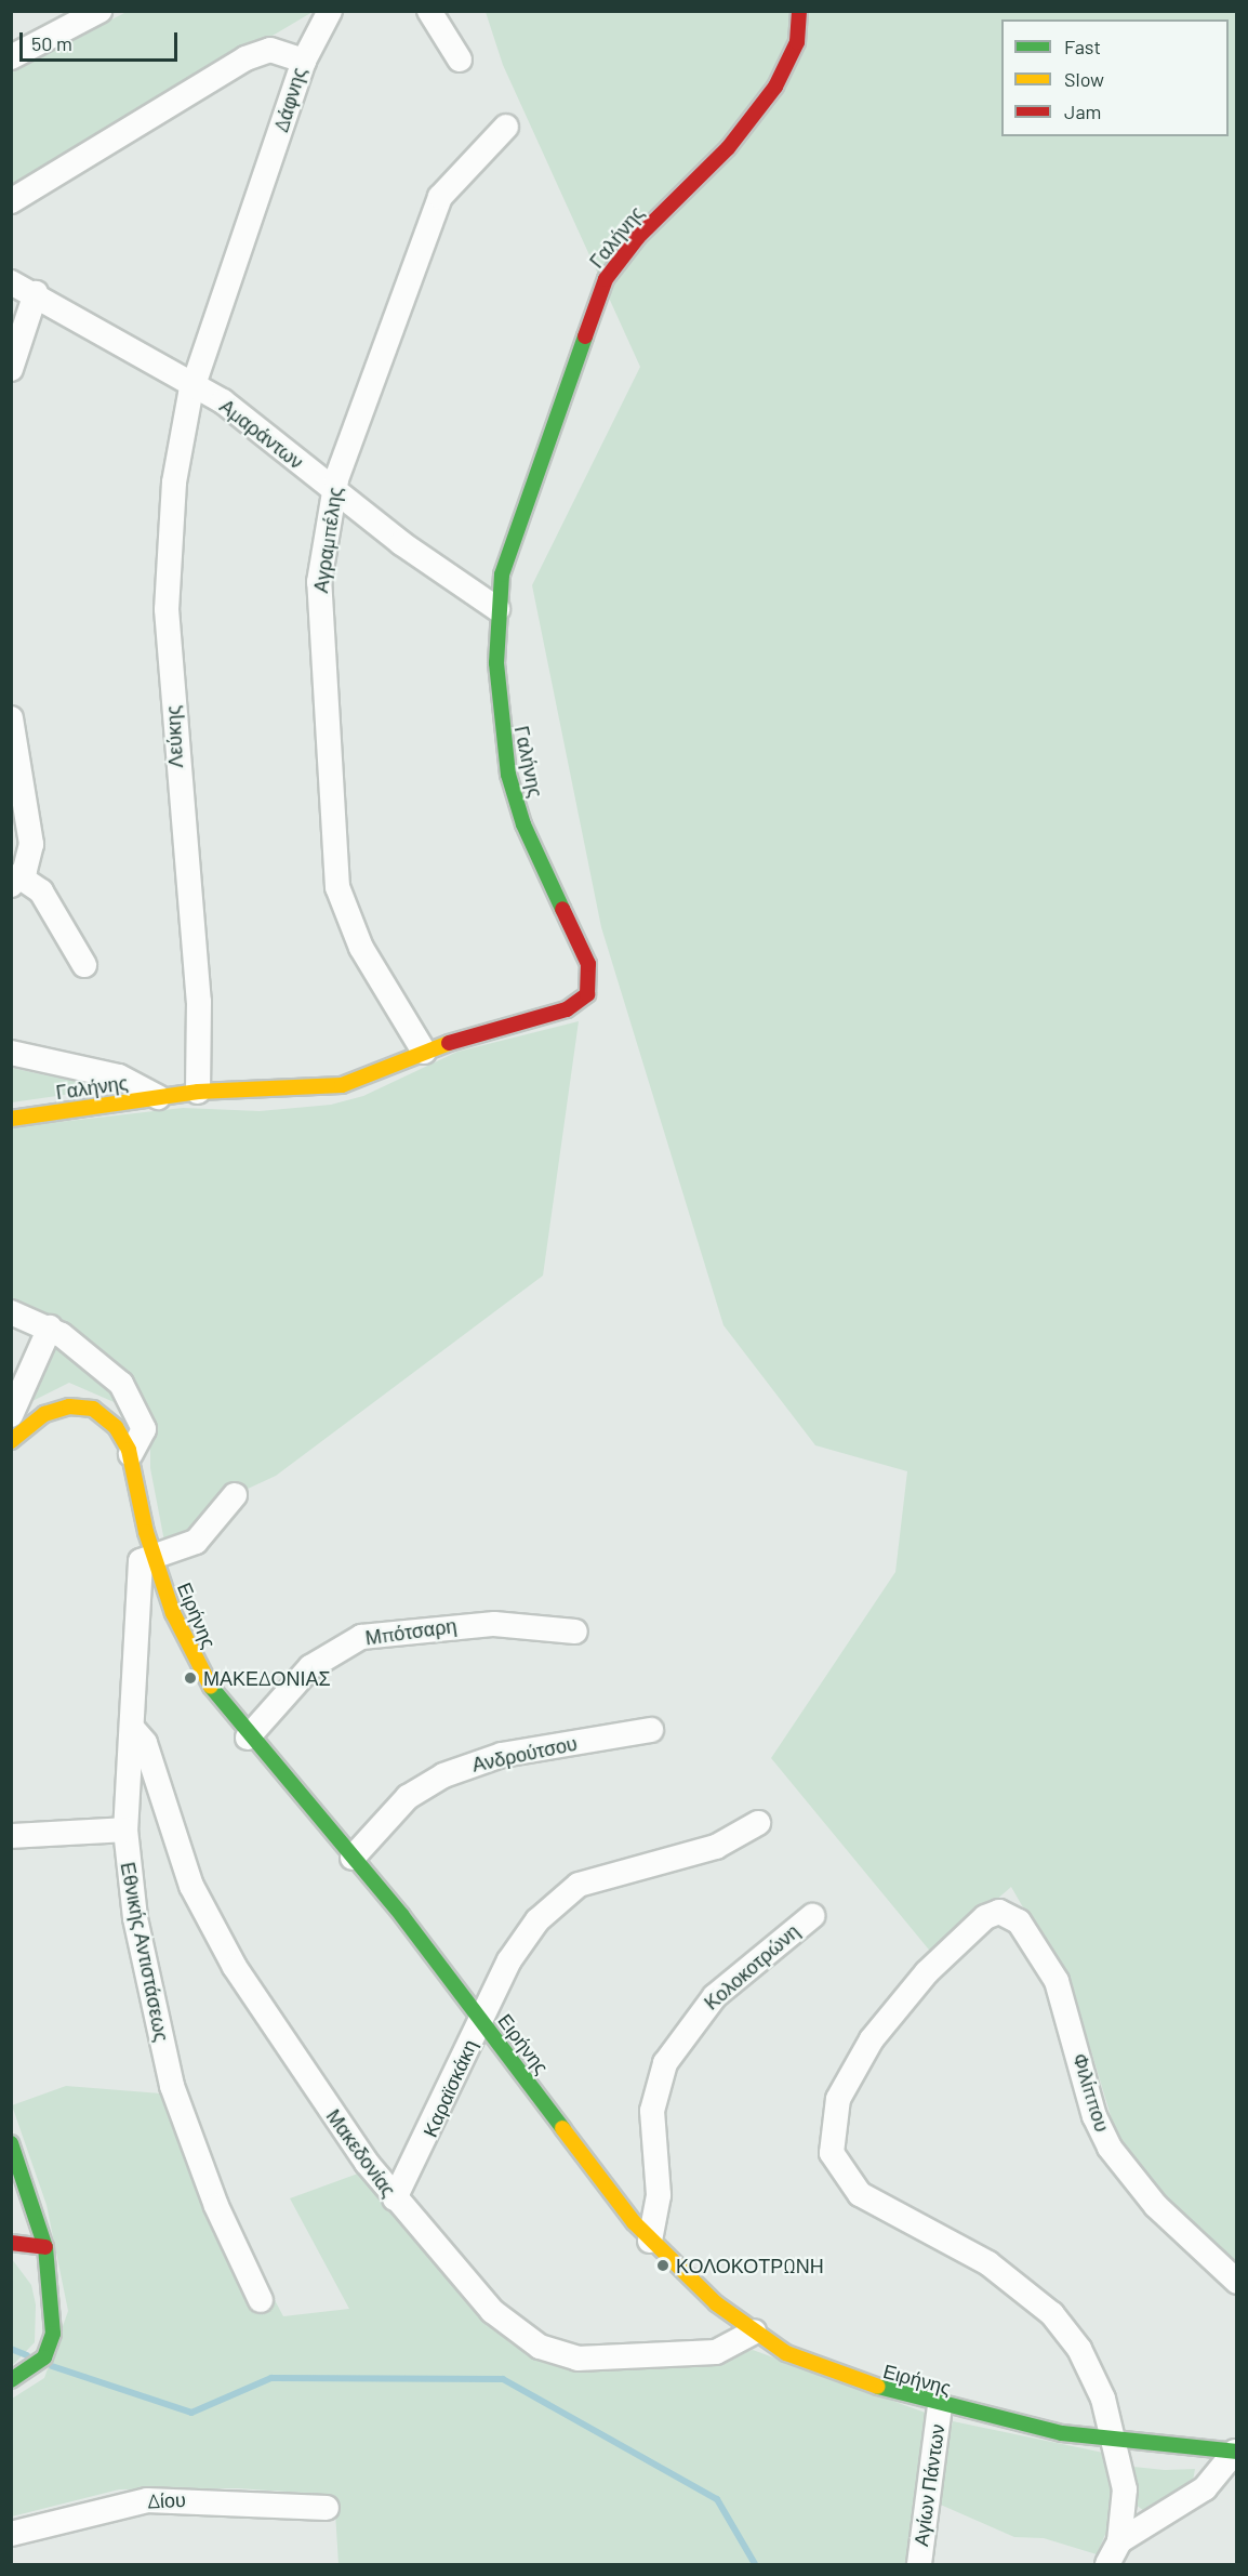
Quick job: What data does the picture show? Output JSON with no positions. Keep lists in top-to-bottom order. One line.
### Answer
{"streets":{"street":["Δάφνης","Γαλήνης","Αμαράντων","Αγραμπέλης","Λεύκης","Ειρήνης","Μπότσαρη","Ανδρούτσου","Εθνικής Αντιστάσεως","Κολοκοτρώνη","Καραϊσκάκη","Φιλίππου","Μακεδονίας","Αγίων Πάντων","Δίου"]},"crossings":[["Δάφνης","Αμαράντων"],["Δάφνης","Λεύκης"],["Γαλήνης","Αμαράντων"],["Γαλήνης","Αγραμπέλης"],["Γαλήνης","Λεύκης"],["Αμαράντων","Αγραμπέλης"],["Αμαράντων","Λεύκης"],["Ειρήνης","Μπότσαρη"],["Ειρήνης","Ανδρούτσου"],["Ειρήνης","Εθνικής Αντιστάσεως"],["Ειρήνης","Κολοκοτρώνη"],["Ειρήνης","Καραϊσκάκη"],["Ειρήνης","Φιλίππου"],["Ειρήνης","Μακεδονίας"],["Ειρήνης","Αγίων Πάντων"],["Εθνικής Αντιστάσεως","Μακεδονίας"],["Καραϊσκάκη","Μακεδονίας"]],"places":["ΜΑΚΕΔΟΝΙΑΣ","ΚΟΛΟΚΟΤΡΩΝΗ"],"legend":["Fast","Slow","Jam"],"scale_bar":"50 m"}
